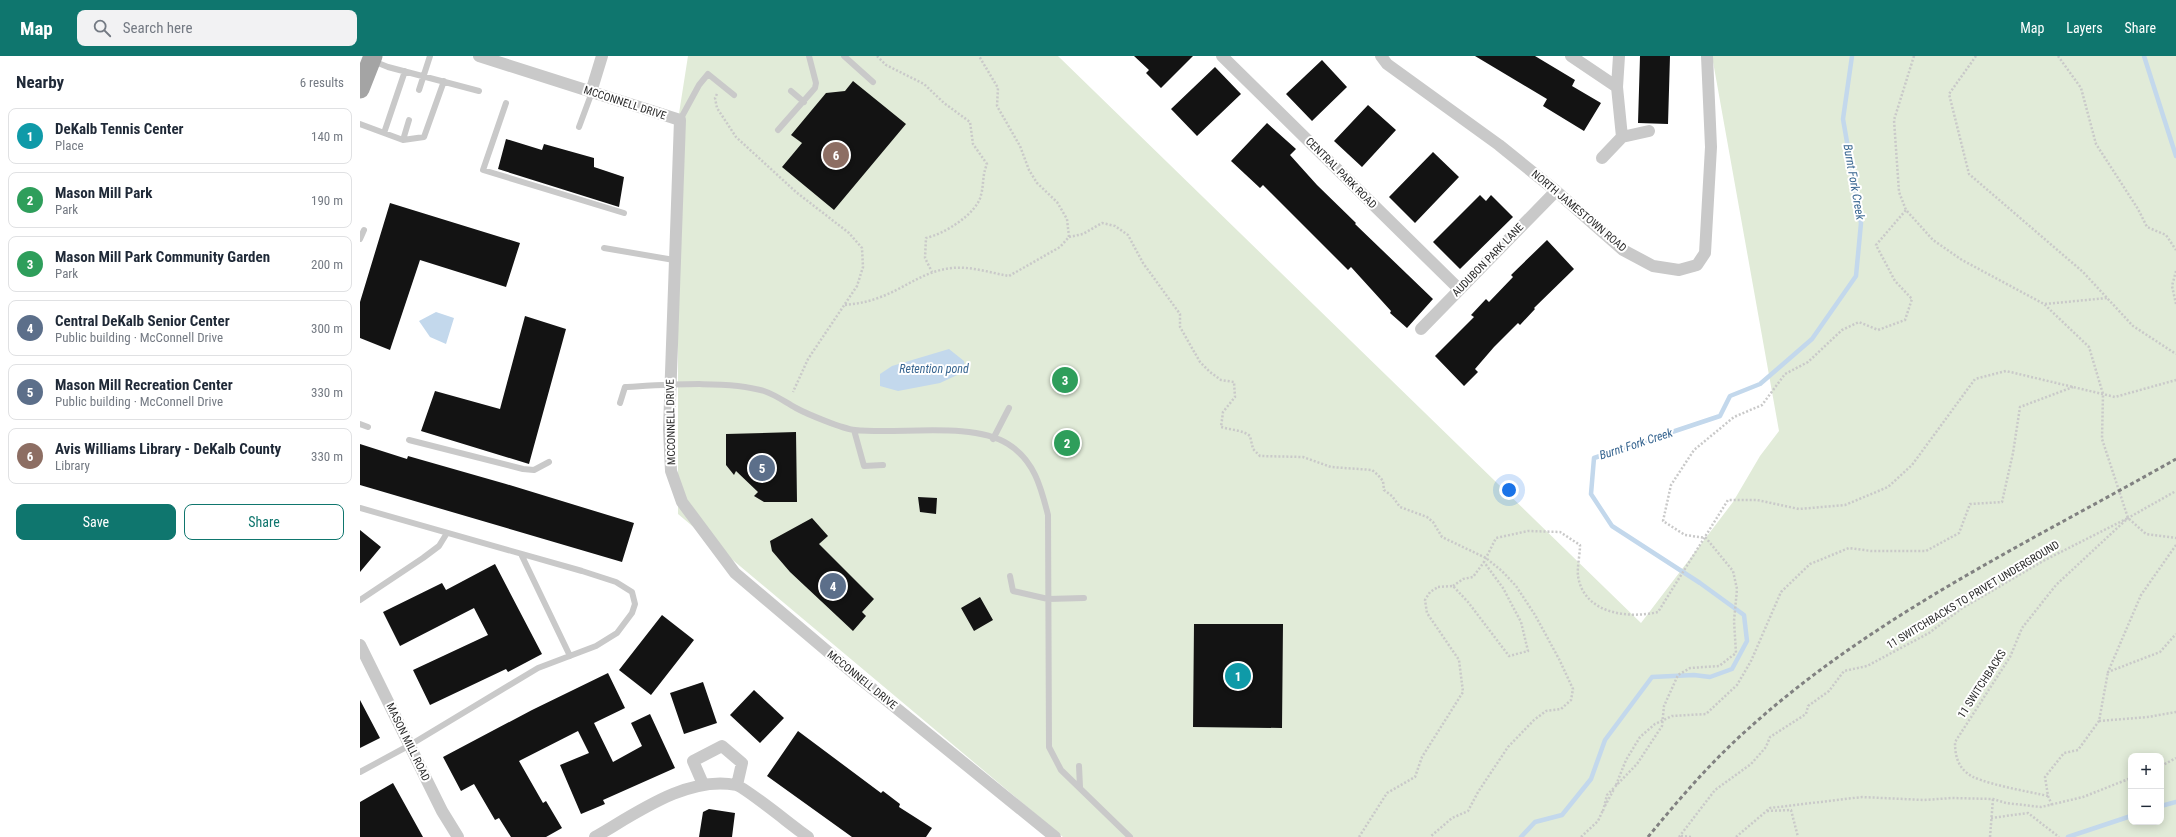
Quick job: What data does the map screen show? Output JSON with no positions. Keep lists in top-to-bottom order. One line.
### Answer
{"streets":{"street":["MCCONNELL DRIVE","CENTRAL PARK ROAD","NORTH JAMESTOWN ROAD","AUDUBON PARK LANE","MASON MILL ROAD"],"path":["11 SWITCHBACKS TO PRIVET UNDERGROUND","11 SWITCHBACKS"]},"crossings":[["CENTRAL PARK ROAD","AUDUBON PARK LANE"],["NORTH JAMESTOWN ROAD","AUDUBON PARK LANE"],["11 SWITCHBACKS TO PRIVET UNDERGROUND","11 SWITCHBACKS"]],"water":["Burnt Fork Creek","Retention pond"],"page":{"header":"Map","search":"Search here","nav":["Map","Layers","Share"],"heading":["Nearby","6 results"],"list":[{"mark":"1","name":"DeKalb Tennis Center","note":"Place","value":"140 m"},{"mark":"2","name":"Mason Mill Park","note":"Park","value":"190 m"},{"mark":"3","name":"Mason Mill Park Community Garden","note":"Park","value":"200 m"},{"mark":"4","name":"Central DeKalb Senior Center","note":"Public building · McConnell Drive","value":"300 m"},{"mark":"5","name":"Mason Mill Recreation Center","note":"Public building · McConnell Drive","value":"330 m"},{"mark":"6","name":"Avis Williams Library - DeKalb County","note":"Library","value":"330 m"}],"pins":["6","3","2","5","4","1"],"buttons":["Save","Share"],"map_buttons":["+","−"]}}
